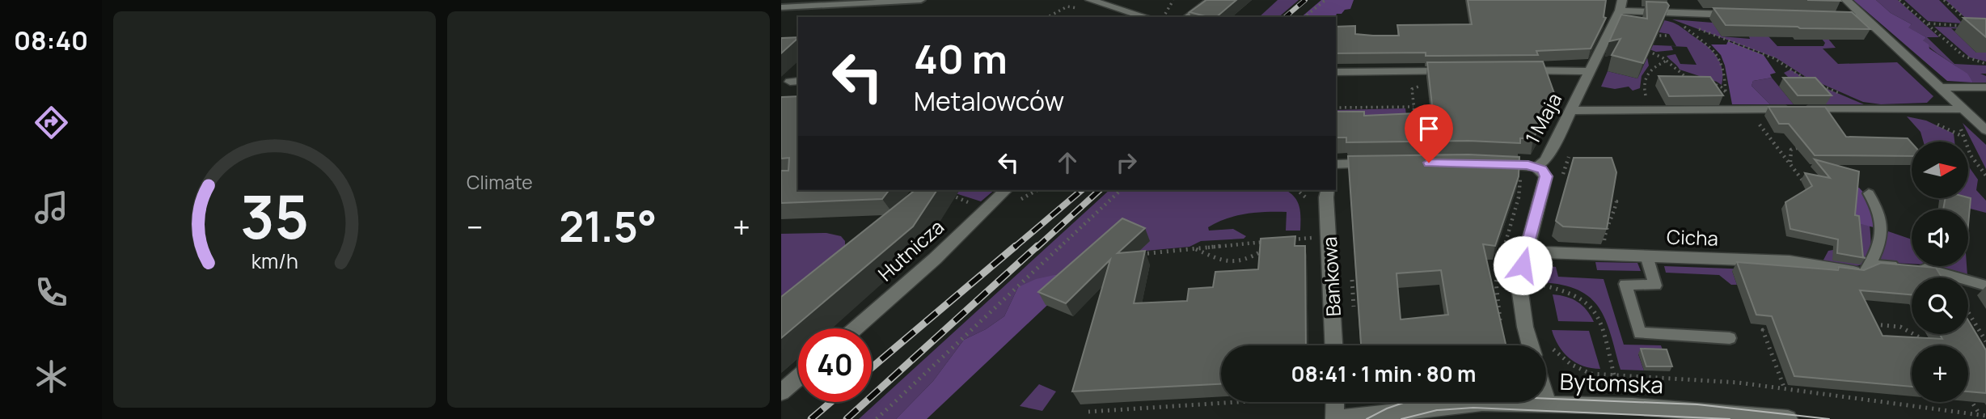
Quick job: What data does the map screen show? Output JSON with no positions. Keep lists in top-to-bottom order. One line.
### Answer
{"streets":{"street":["1 Maja","Cicha","Hutnicza","Bankowa","Bytomska"]},"crossings":[["1 Maja","Cicha"]],"north":"right","page":{"tabs":"08:40","tile":"Climate","turn":["40 m","Metalowców"],"map_buttons":"+","heat":["−","21.5°","+"],"limit":"40","trip":"08:41 · 1 min · 80 m","gauge":["35","km/h"]}}
